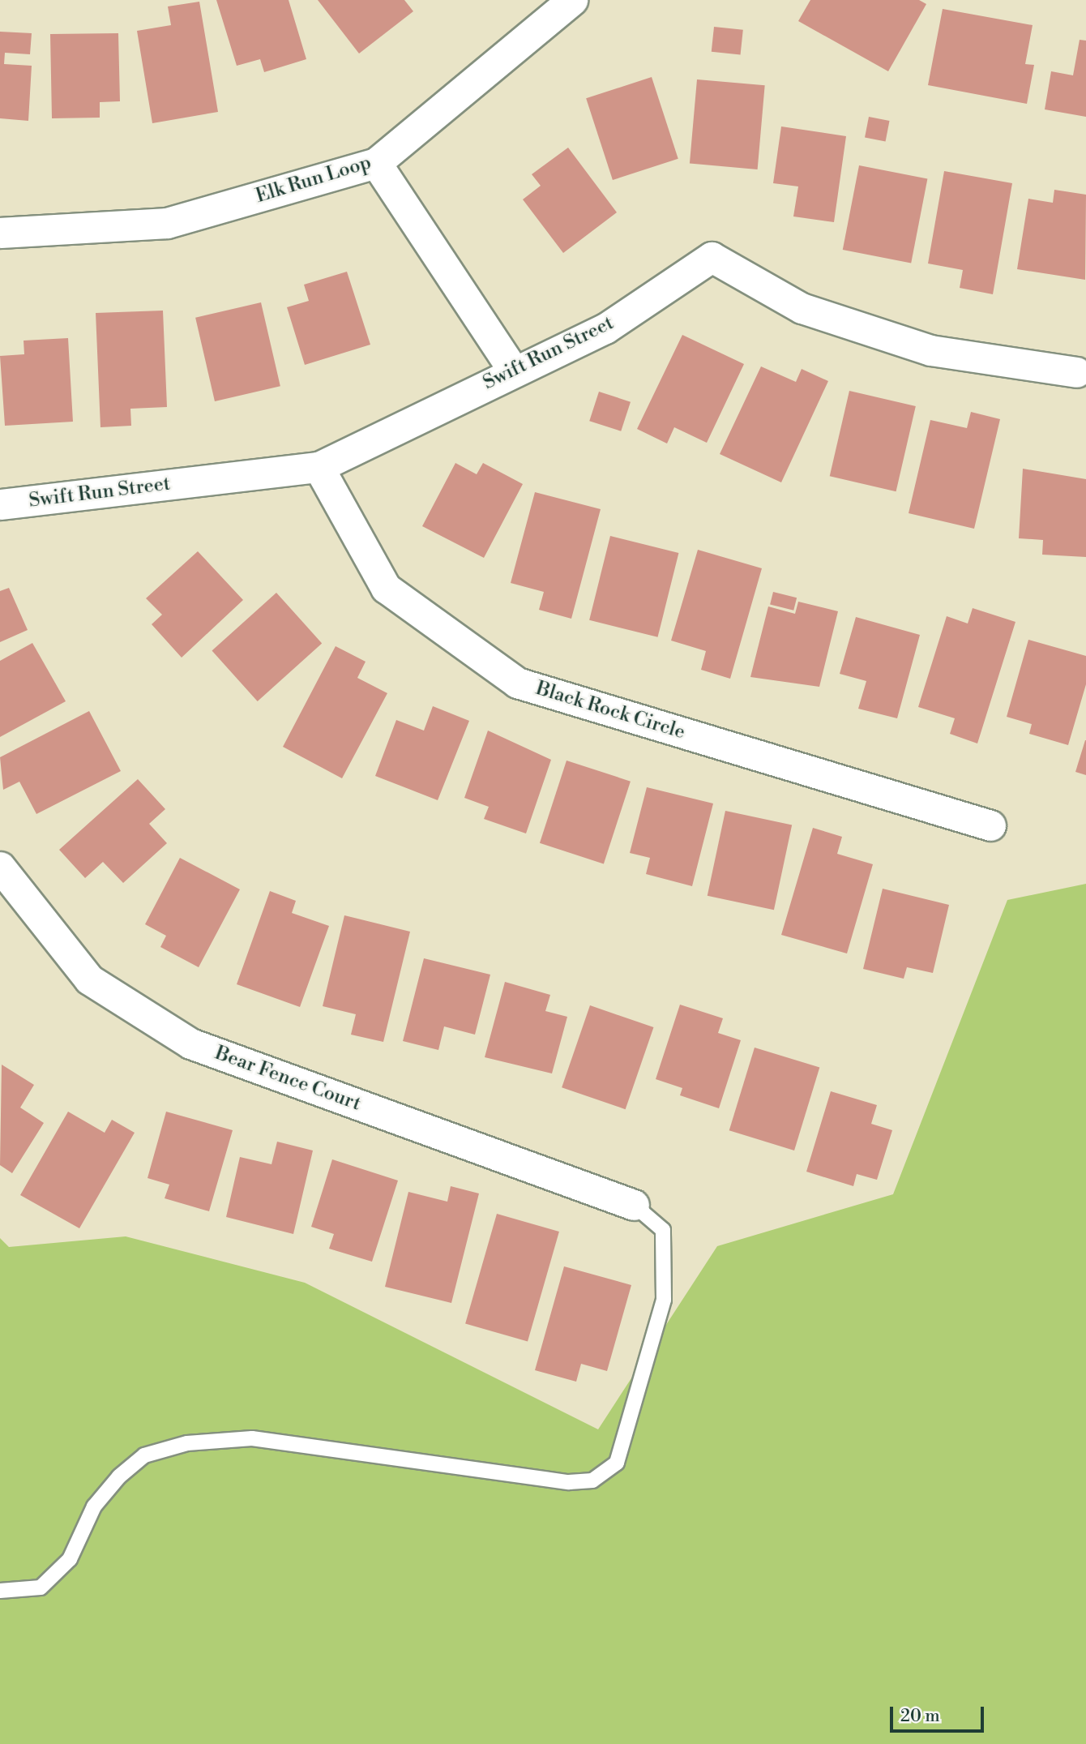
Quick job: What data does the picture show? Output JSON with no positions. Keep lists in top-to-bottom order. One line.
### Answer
{"streets":{"street":["Elk Run Loop","Swift Run Street","Black Rock Circle","Bear Fence Court"]},"crossings":[["Swift Run Street","Black Rock Circle"]],"scale_bar":"20 m"}
